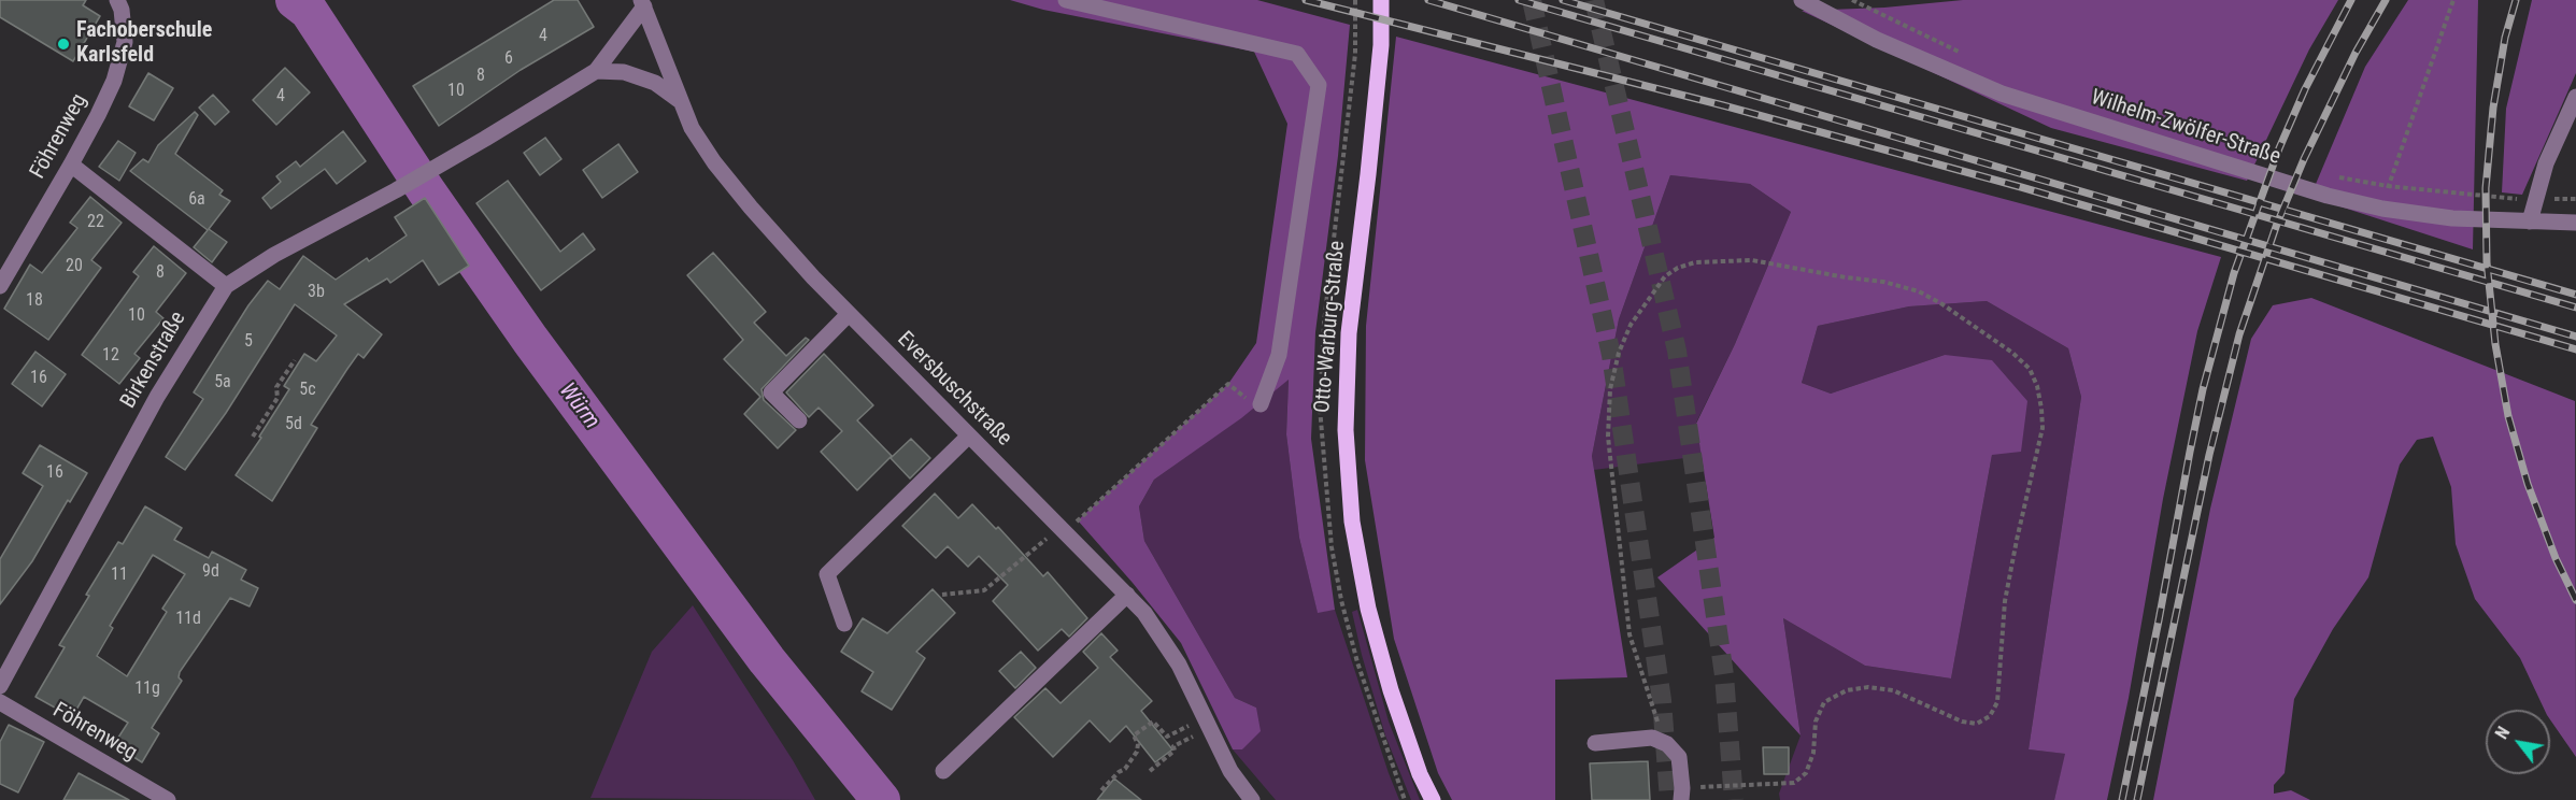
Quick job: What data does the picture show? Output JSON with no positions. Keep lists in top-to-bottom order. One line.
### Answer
{"streets":{"main road":["Otto-Warburg-Straße"],"street":["Wilhelm-Zwölfer-Straße","Föhrenweg","Birkenstraße","Eversbuschstraße"]},"water":["Würm"],"places":["Fachoberschule Karlsfeld"],"house_numbers":["4","6","8","10","4","6a","22","20","8","3b","18","10","5","12","16","5a","5c","5d","16","9d","11","11d","11g"],"north":"top left"}
